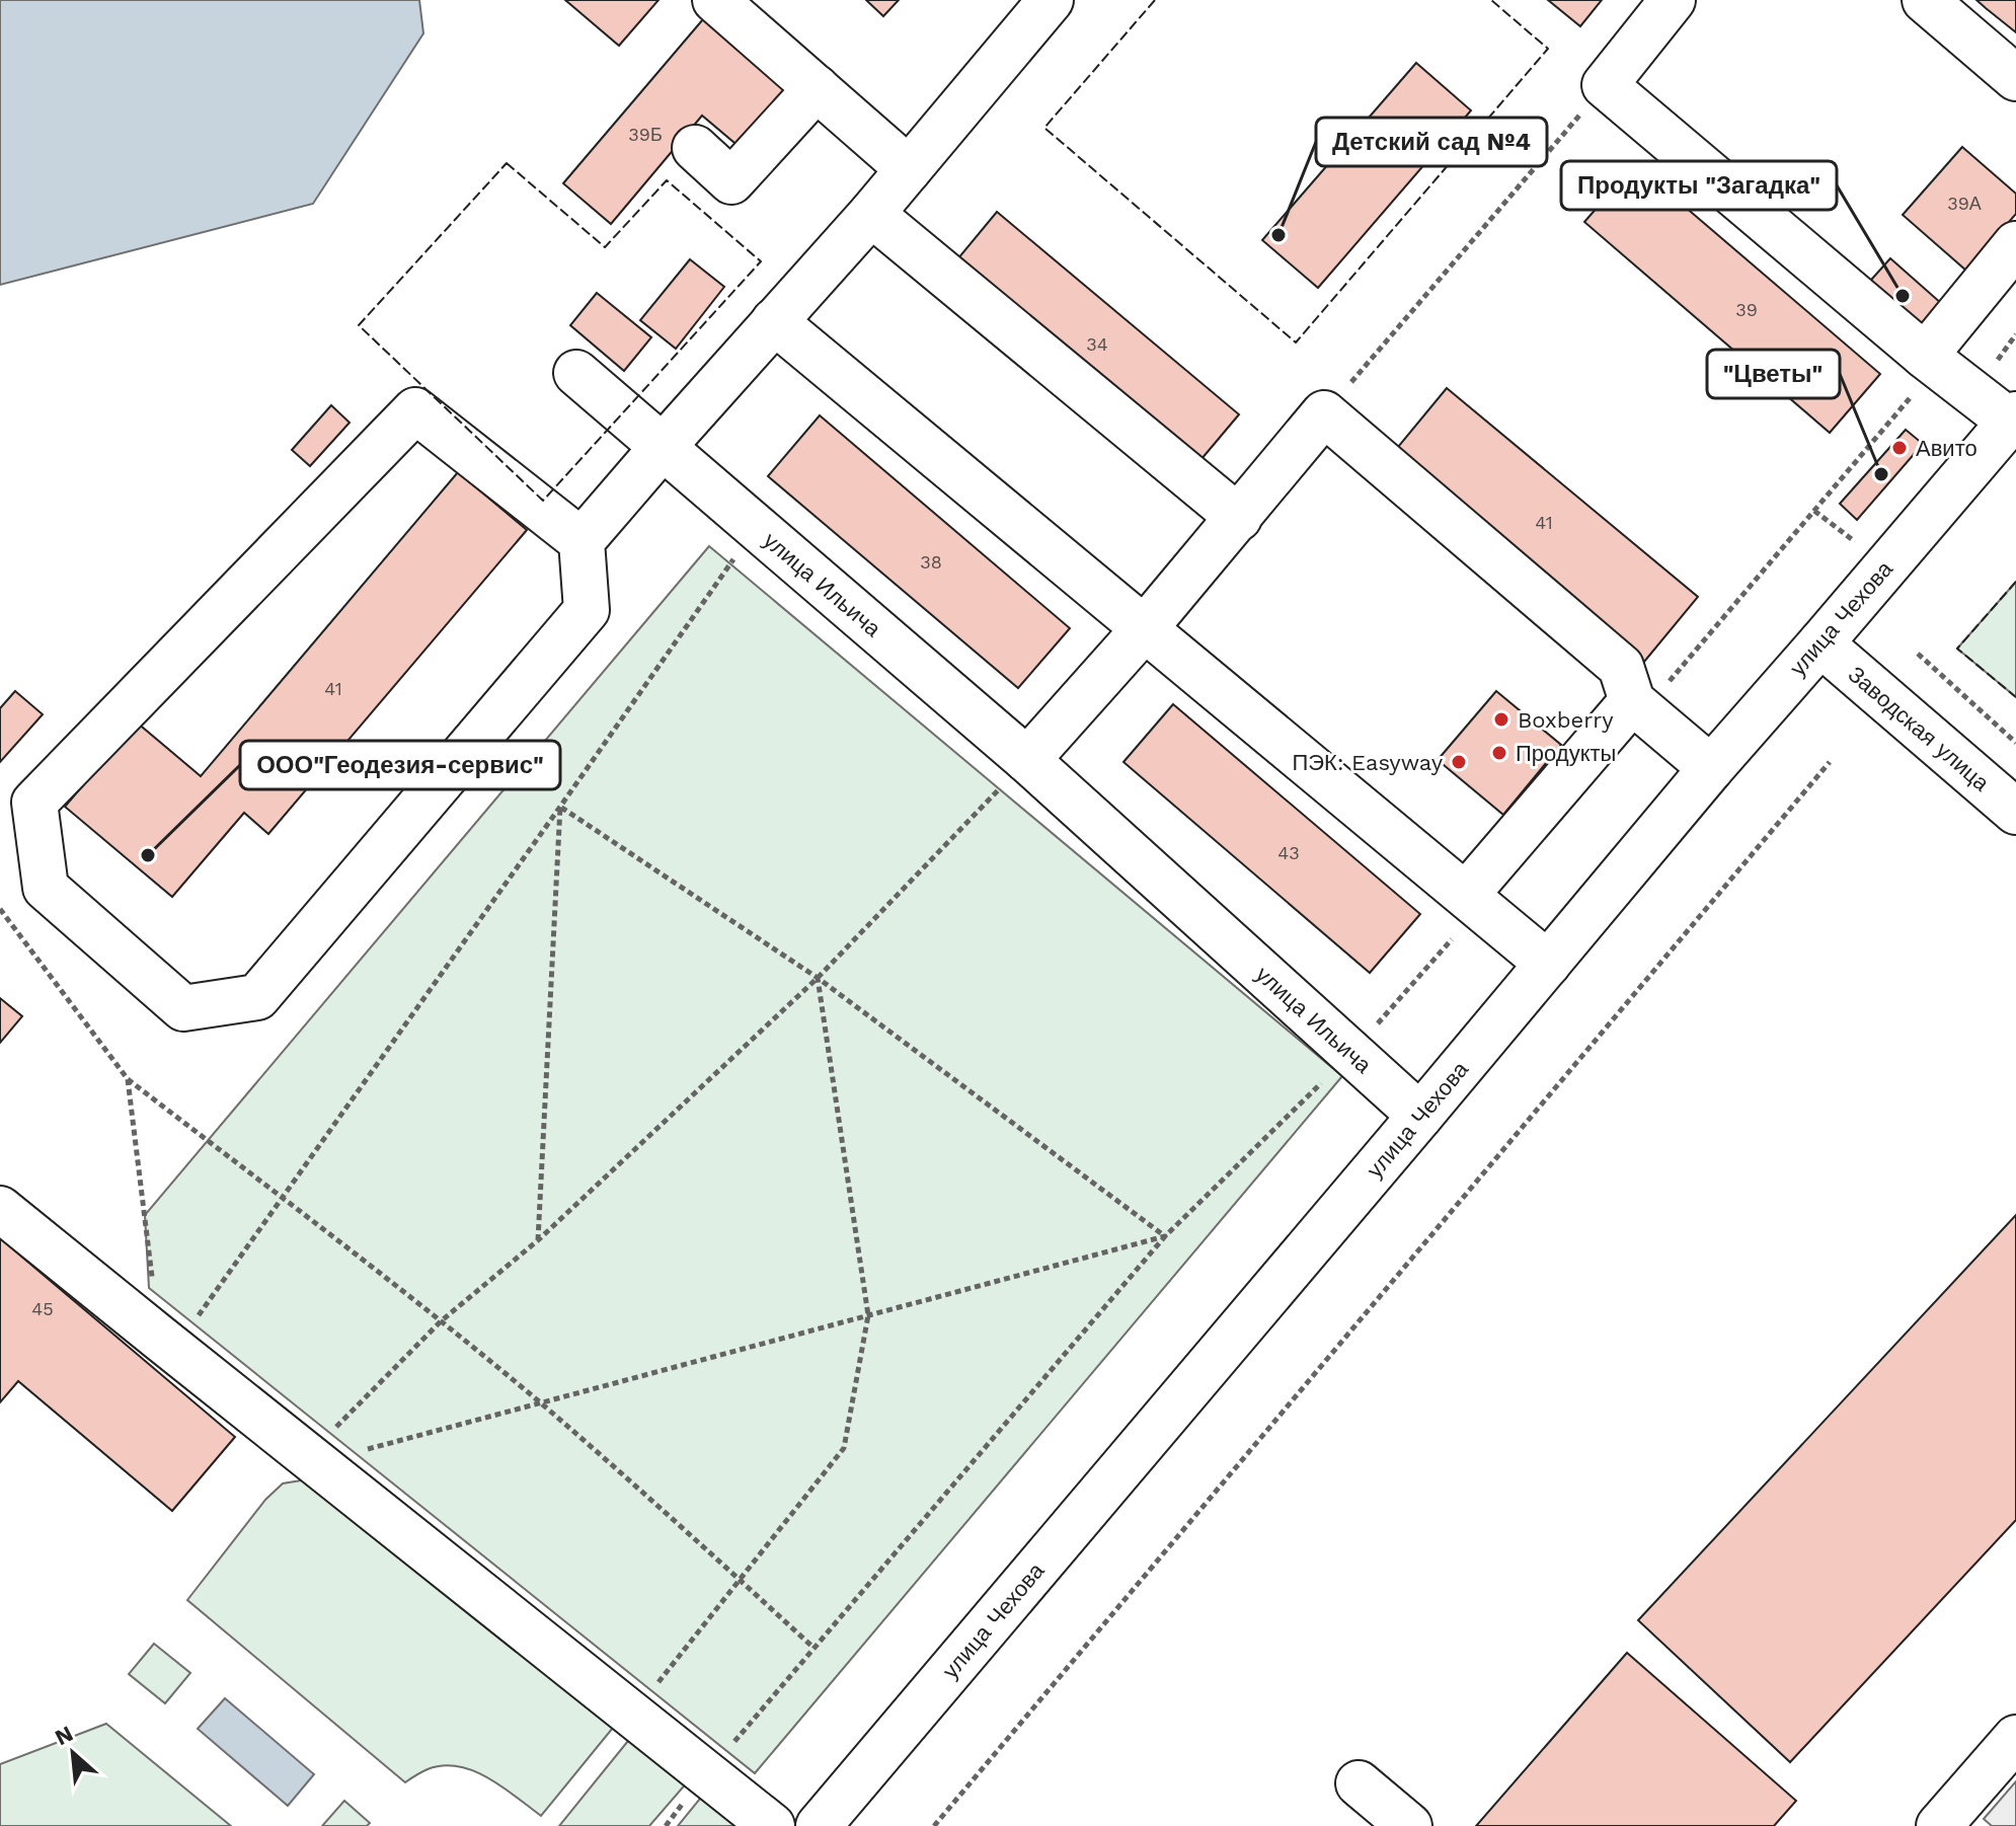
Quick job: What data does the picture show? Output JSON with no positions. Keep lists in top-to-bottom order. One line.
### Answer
{"streets":{"street":["улица Ильича","улица Чехова","Заводская улица"]},"crossings":[["улица Ильича","улица Чехова"],["улица Чехова","Заводская улица"]],"places":["Детский сад №4","Продукты \"Загадка\"","Авито","\"Цветы\"","Boxberry","Продукты","ПЭК: Easyway","ООО\"Геодезия-сервис\""],"house_numbers":["39Б","39А","39","34","41","38","41","43","45"],"north":"top left"}
